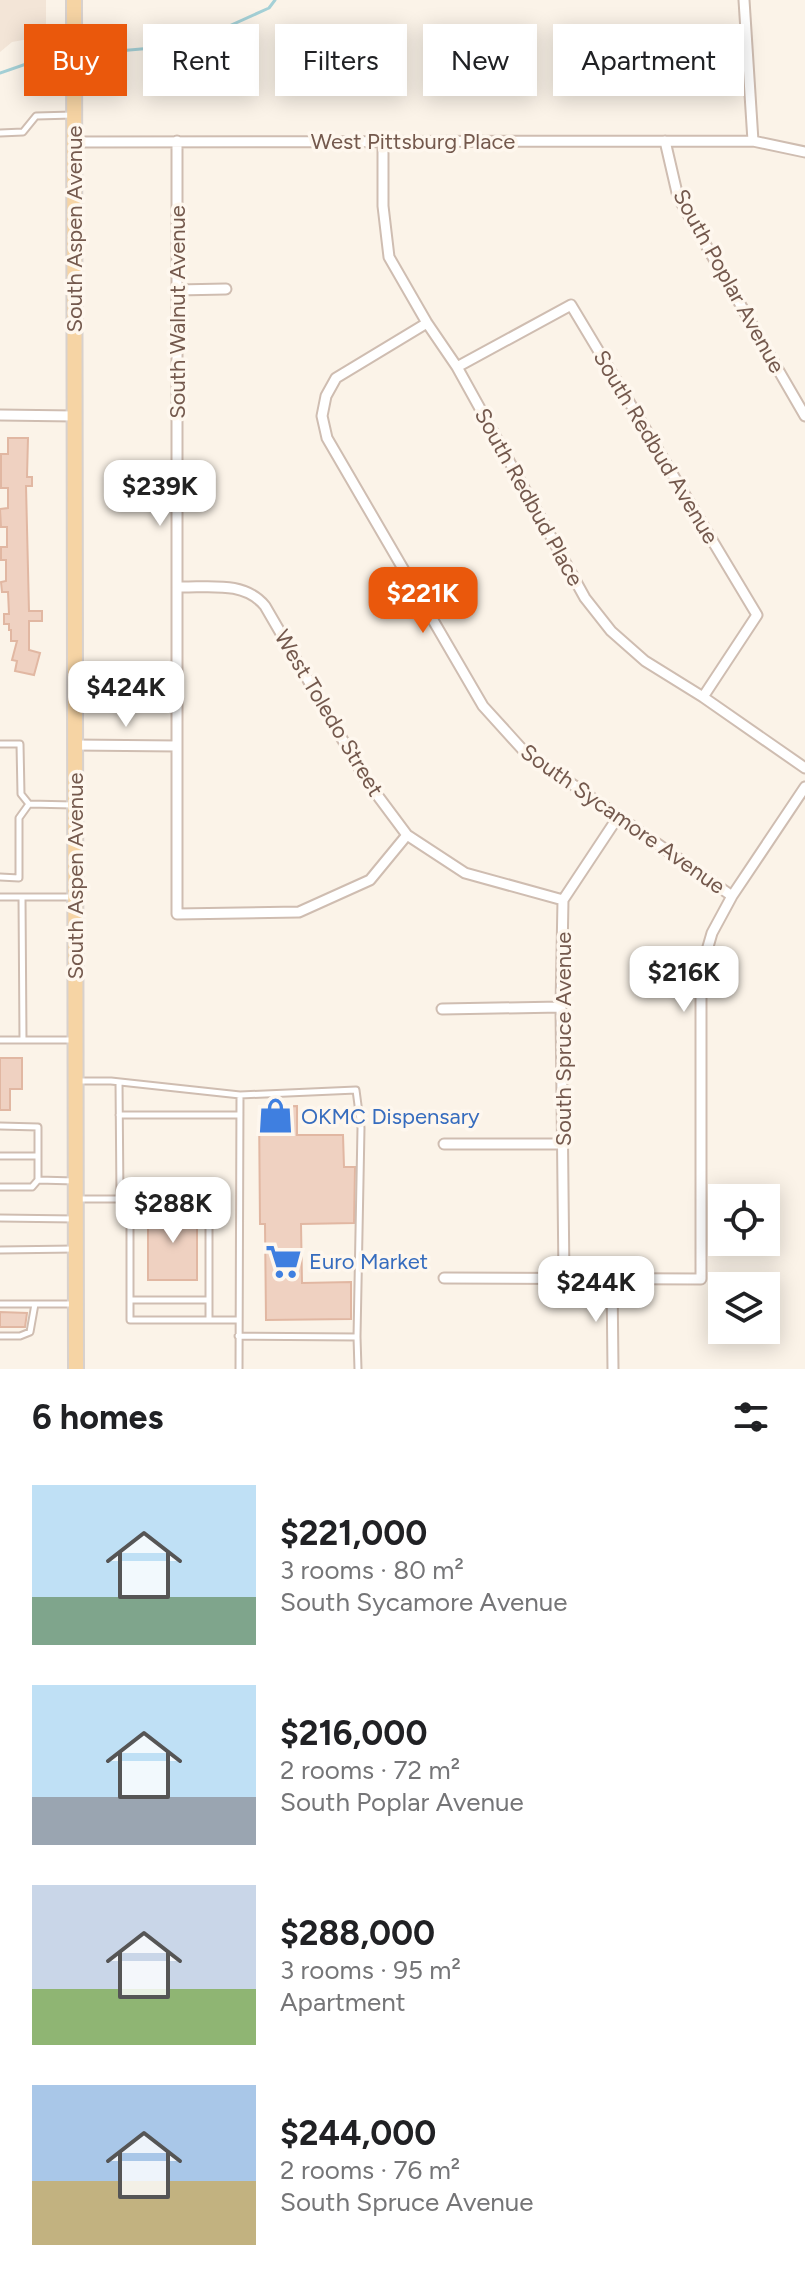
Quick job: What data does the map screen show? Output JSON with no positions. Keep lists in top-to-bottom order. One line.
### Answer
{"streets":{"main road":["South Aspen Avenue"],"street":["West Pittsburg Place","South Poplar Avenue","South Walnut Avenue","South Redbud Avenue","South Redbud Place","West Toledo Street","South Sycamore Avenue","South Spruce Avenue"]},"crossings":[["West Pittsburg Place","South Aspen Avenue"],["West Pittsburg Place","South Poplar Avenue"],["West Pittsburg Place","South Walnut Avenue"],["West Pittsburg Place","South Redbud Place"],["South Walnut Avenue","West Toledo Street"],["South Redbud Avenue","South Redbud Place"],["South Redbud Place","South Sycamore Avenue"],["West Toledo Street","South Spruce Avenue"],["South Sycamore Avenue","South Spruce Avenue"]],"places":{"shop":["OKMC Dispensary"],"supermarket":["Euro Market"]},"page":{"chip":["Buy","Rent","Filters","New","Apartment"],"price":["$239K","$221K","$424K","$216K","$288K","$244K"],"heading":"6 homes","list":[{"name":"$221,000","note":"3 rooms · 80 m² · South Sycamore Avenue"},{"name":"$216,000","note":"2 rooms · 72 m² · South Poplar Avenue"},{"name":"$288,000","note":"3 rooms · 95 m² · Apartment"},{"name":"$244,000","note":"2 rooms · 76 m² · South Spruce Avenue"}]}}
